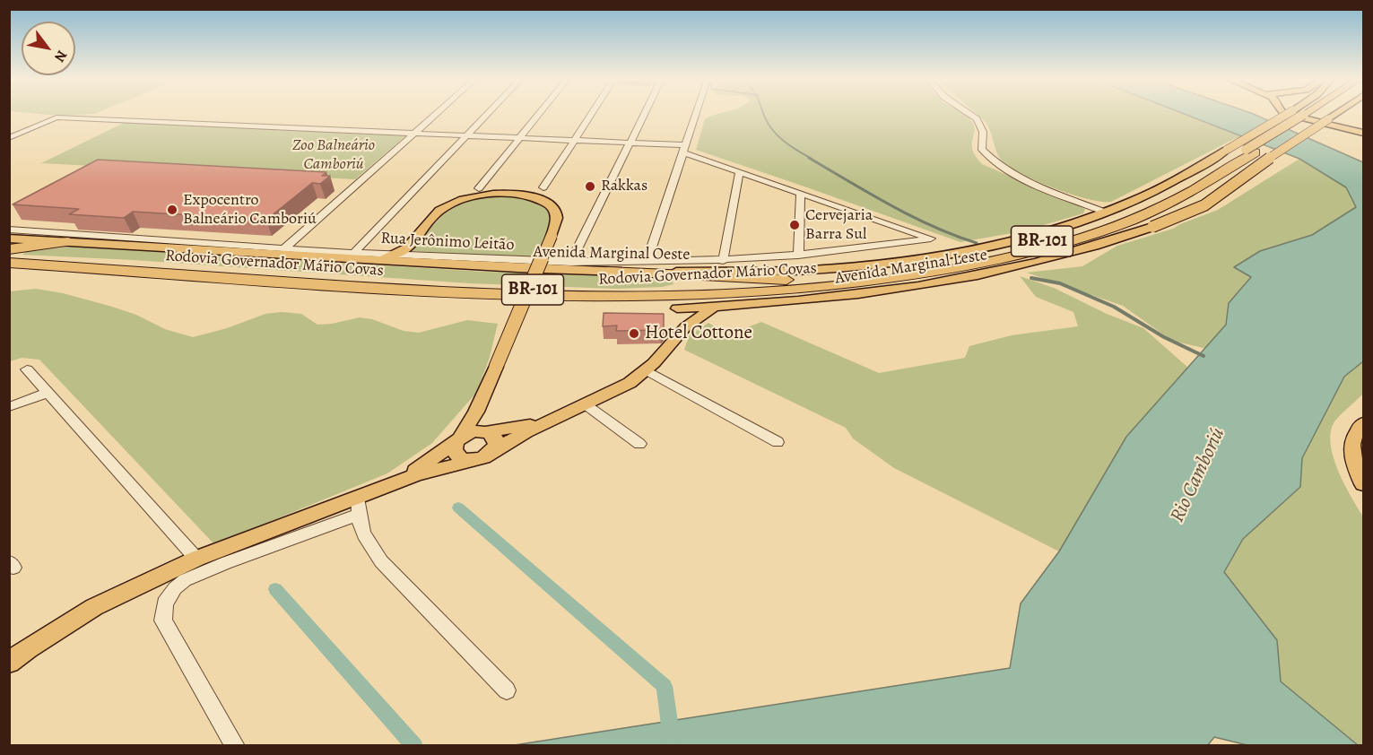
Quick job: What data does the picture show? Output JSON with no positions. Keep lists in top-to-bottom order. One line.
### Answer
{"streets":{"highway":["BR-101","Rodovia Governador Mário Covas"],"main road":["Avenida Marginal Oeste","Avenida Marginal Leste"],"street":["Rua Jerônimo Leitão"]},"crossings":[["Rua Jerônimo Leitão","Avenida Marginal Oeste"]],"water":["Rio Camboriú"],"parks":["Zoo Balneário Camboriú"],"places":["Rakkas","Expocentro Balneário Camboriú","Cervejaria Barra Sul","Hotel Cottone"],"north":"bottom right"}
